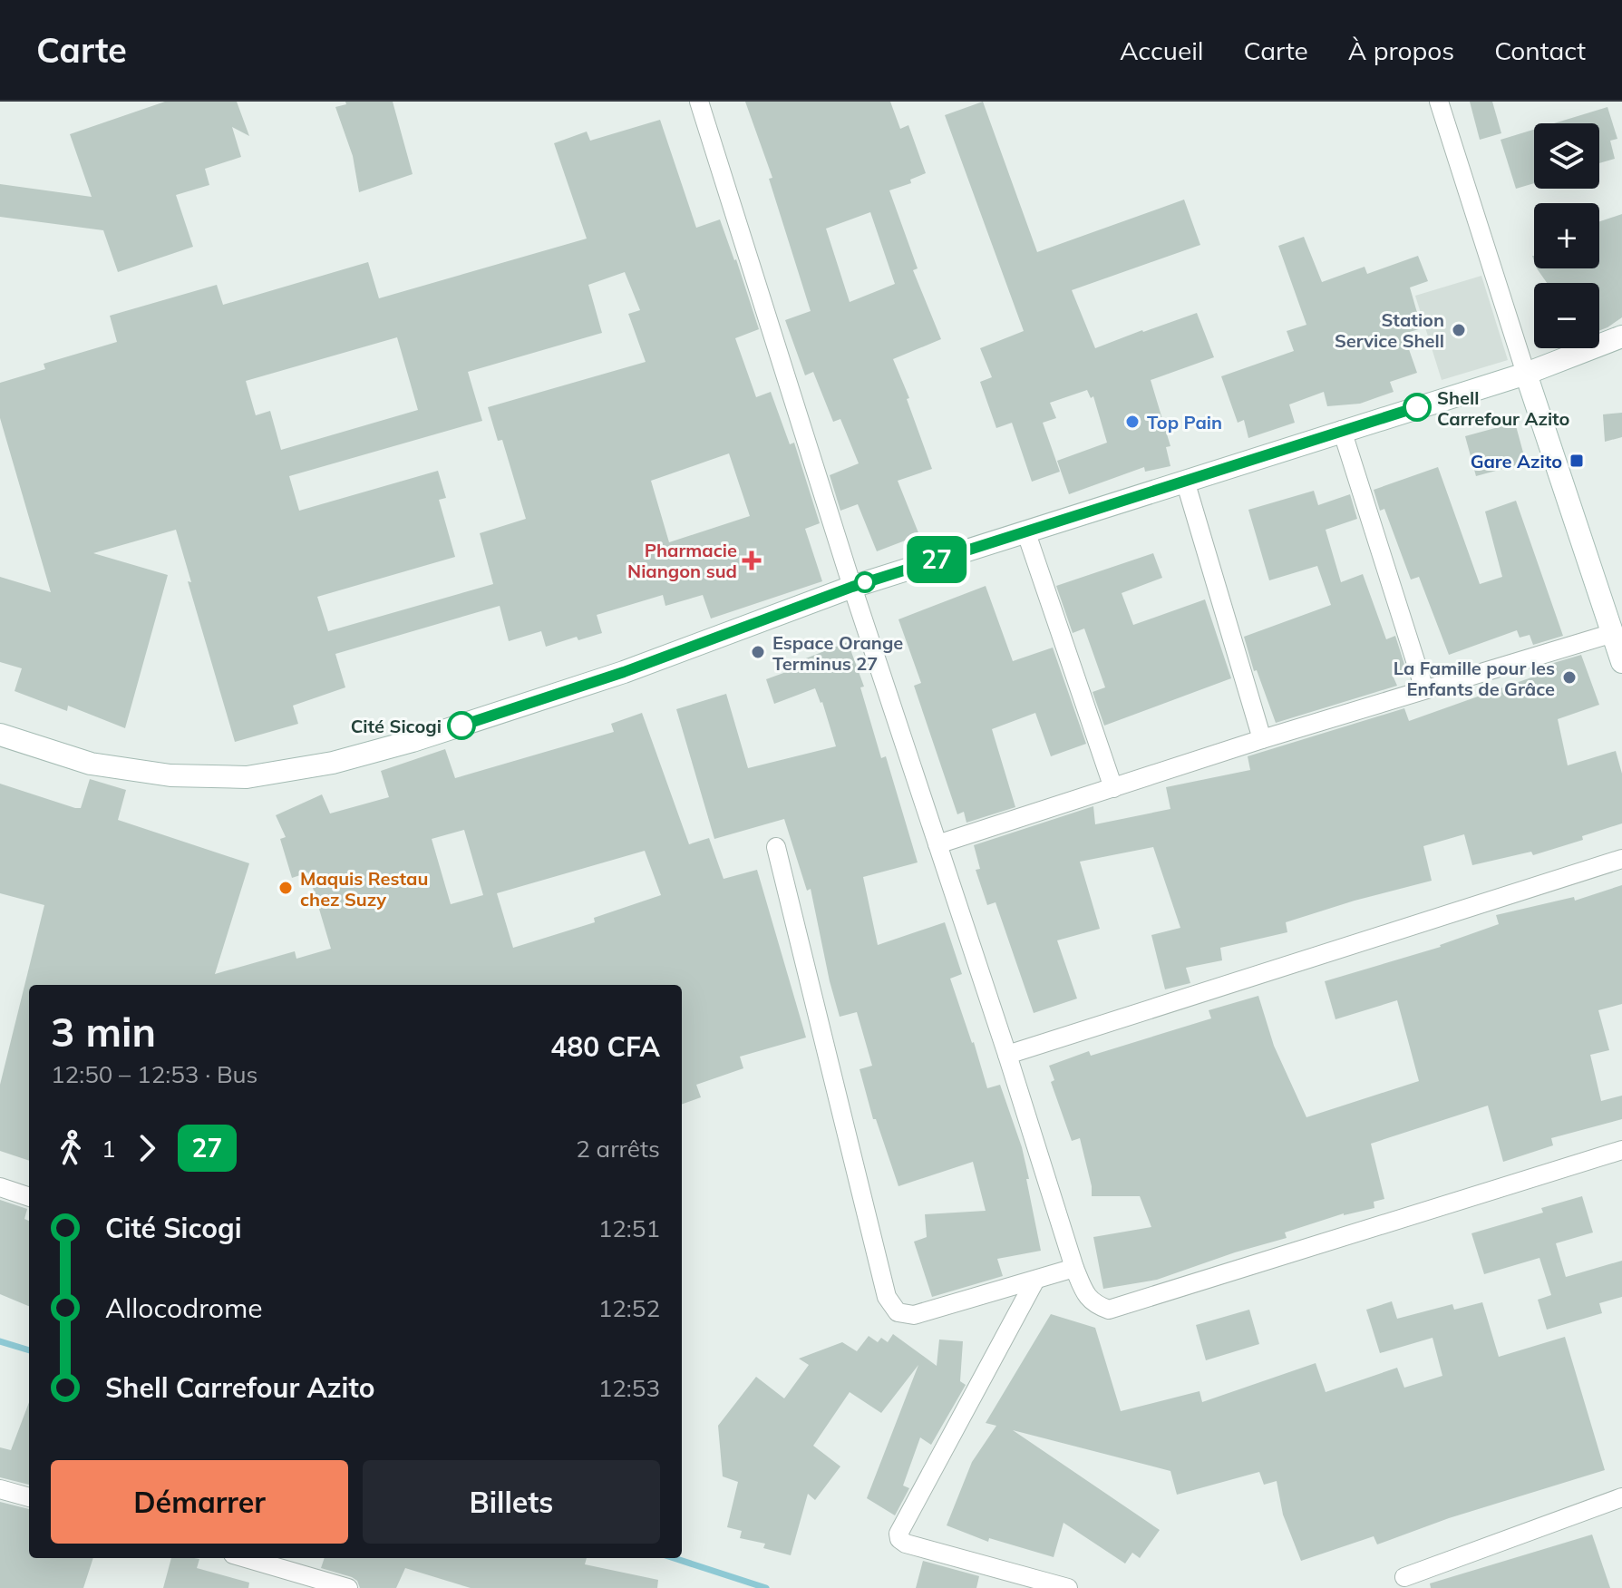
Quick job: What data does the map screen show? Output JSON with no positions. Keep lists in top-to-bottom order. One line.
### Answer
{"places":{"other":["Station Service Shell","Shell Carrefour Azito","Top Pain","Espace Orange Terminus 27","La Famille pour les Enfants de Grâce","Cité Sicogi","Maquis Restau chez Suzy"],"transit":["Gare Azito"],"health":["Pharmacie Niangon sud"]},"lines":["bus line 27"],"page":{"header":"Carte","nav":["Accueil","Carte","À propos","Contact"],"on_map":"27","map_buttons":["+","−"],"heading":["3 min","12:50 – 12:53 · Bus","480 CFA"],"legs":["1","27","2 arrêts"],"list":[{"name":"Cité Sicogi","value":"12:51"},{"name":"Allocodrome","value":"12:52"},{"name":"Shell Carrefour Azito","value":"12:53"}],"buttons":["Démarrer","Billets"]}}
